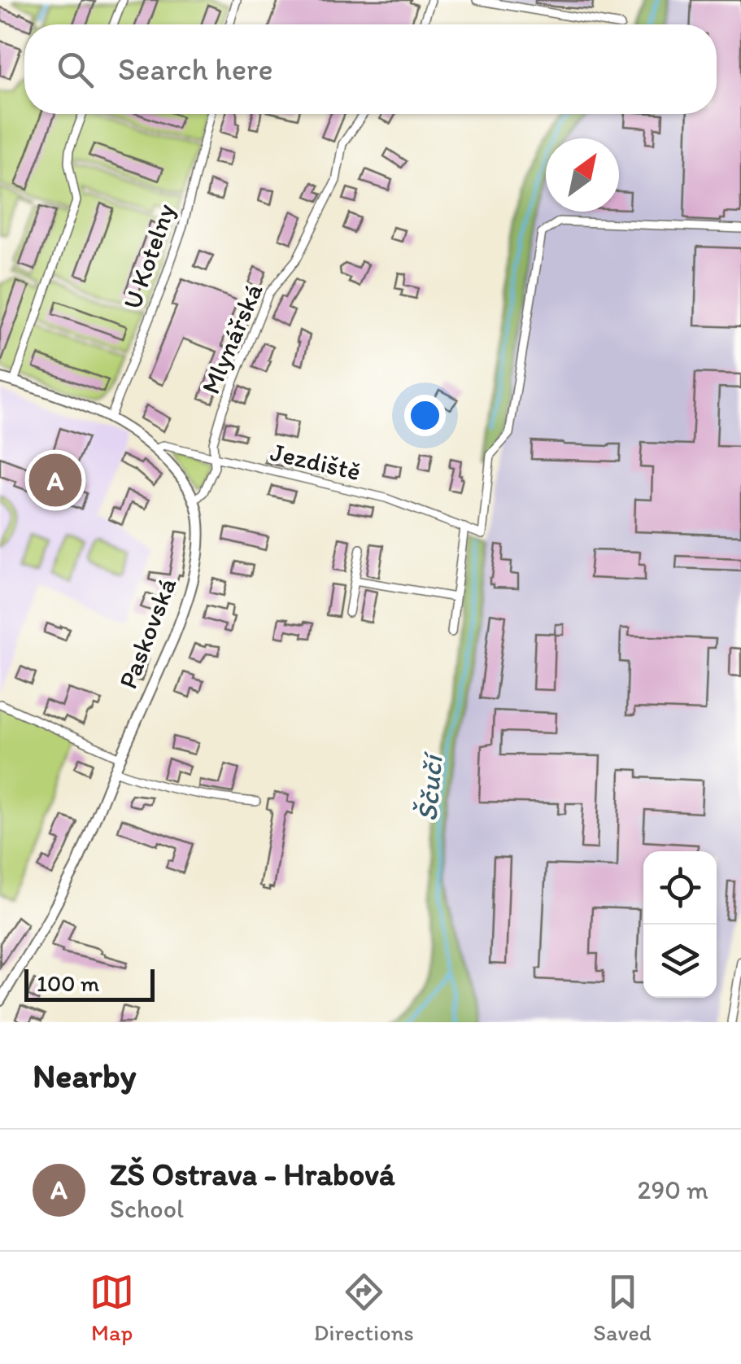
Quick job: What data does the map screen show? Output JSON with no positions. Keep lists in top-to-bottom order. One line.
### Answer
{"streets":{"main road":["Paskovská"],"street":["U Kotelny","Mlynářská","Jezdiště"]},"crossings":[["U Kotelny","Paskovská"],["Mlynářská","Jezdiště"],["Mlynářská","Paskovská"],["Jezdiště","Paskovská"]],"water":["Ščučí"],"scale_bar":"100 m","north":"top right","page":{"search":"Search here","pins":"A","scale":"100 m","heading":"Nearby","list":[{"mark":"A","name":"ZŠ Ostrava - Hrabová","note":"School","value":"290 m"}],"nav":["Map","Directions","Saved"]}}
